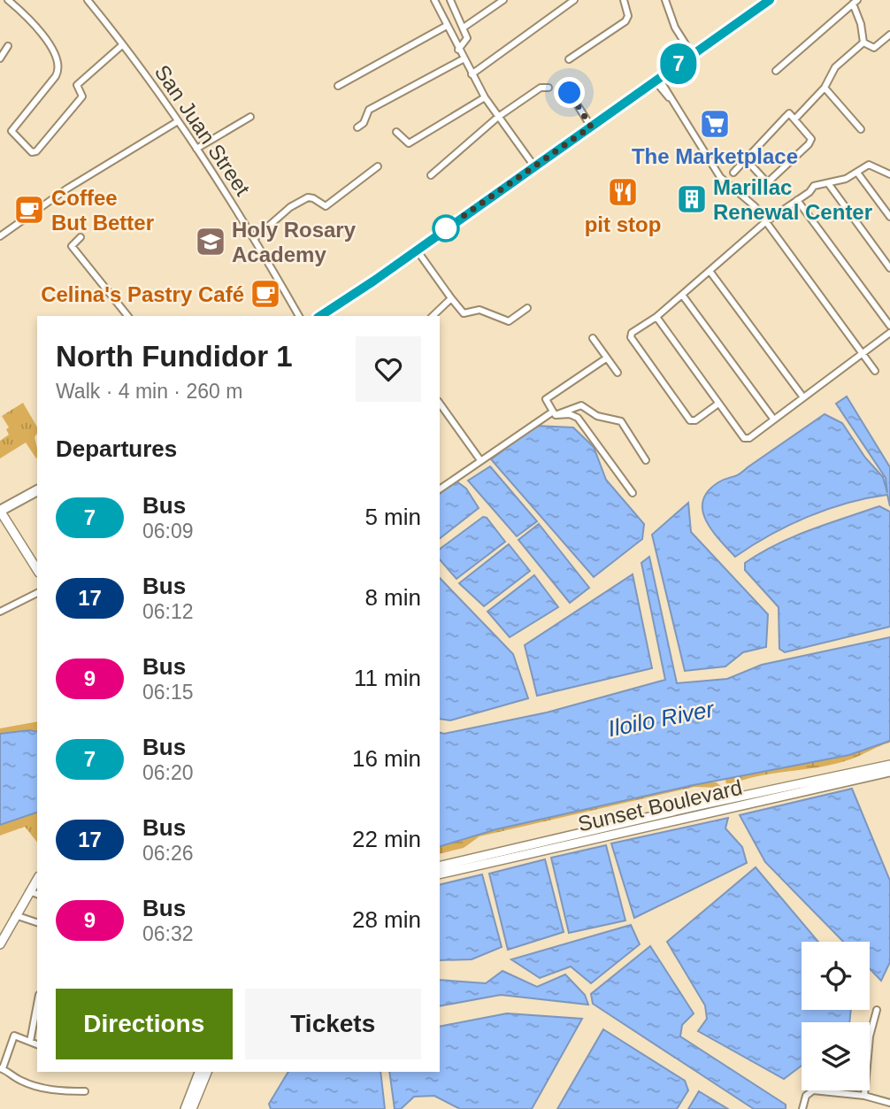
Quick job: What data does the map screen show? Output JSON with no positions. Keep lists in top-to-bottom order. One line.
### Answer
{"streets":{"main road":["Sunset Boulevard"],"street":["San Juan Street"]},"water":["Iloilo River"],"places":{"supermarket":["The Marketplace"],"restaurant":["pit stop"],"building":["Marillac Renewal Center"],"cafe":["Coffee But Better","Celina's Pastry Café"],"school or university":["Holy Rosary Academy"]},"lines":["bus line 7"],"page":{"on_map":"7","heading":[["North Fundidor 1","Walk · 4 min · 260 m"],"Departures"],"list":[{"mark":"7","name":"Bus","note":"06:09","value":"5 min"},{"mark":"17","name":"Bus","note":"06:12","value":"8 min"},{"mark":"9","name":"Bus","note":"06:15","value":"11 min"},{"mark":"7","name":"Bus","note":"06:20","value":"16 min"},{"mark":"17","name":"Bus","note":"06:26","value":"22 min"},{"mark":"9","name":"Bus","note":"06:32","value":"28 min"}],"buttons":["Directions","Tickets"]}}
